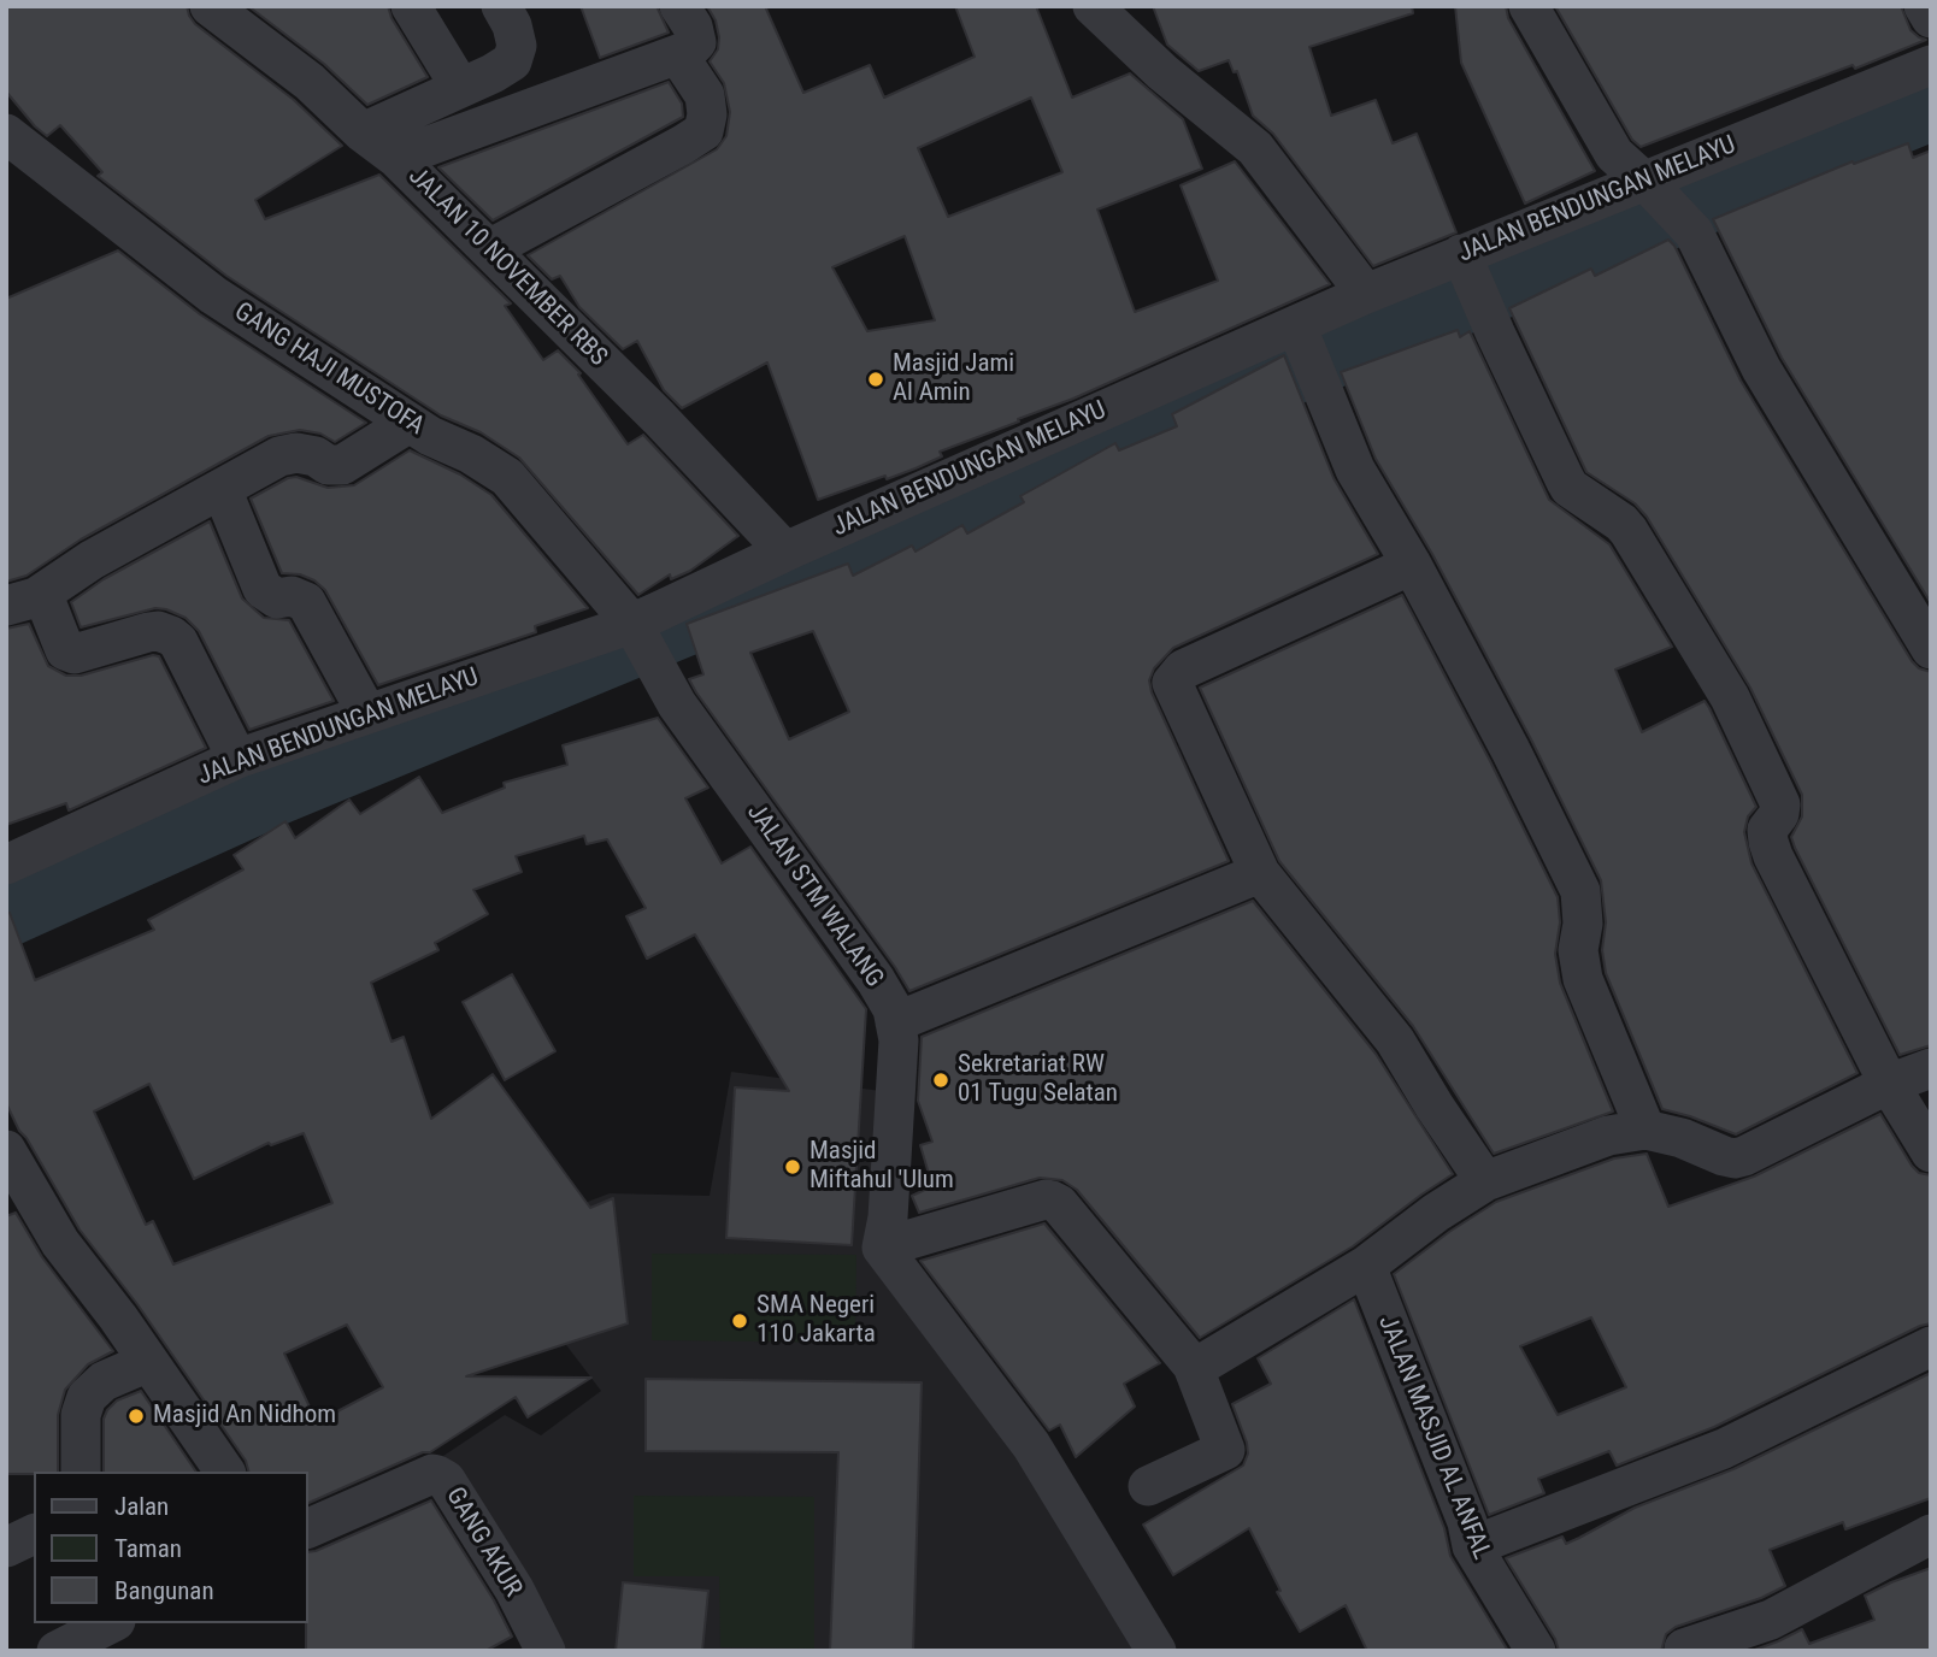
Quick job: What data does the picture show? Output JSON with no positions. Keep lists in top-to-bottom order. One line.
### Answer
{"streets":{"street":["JALAN BENDUNGAN MELAYU","JALAN 10 NOVEMBER RBS","GANG HAJI MUSTOFA","JALAN STM WALANG","JALAN MASJID AL ANFAL","GANG AKUR"]},"crossings":[["JALAN BENDUNGAN MELAYU","JALAN 10 NOVEMBER RBS"],["JALAN BENDUNGAN MELAYU","GANG HAJI MUSTOFA"],["JALAN BENDUNGAN MELAYU","JALAN STM WALANG"],["GANG HAJI MUSTOFA","JALAN STM WALANG"]],"places":["Masjid Jami Al Amin","Sekretariat RW 01 Tugu Selatan","Masjid Miftahul 'Ulum","SMA Negeri 110 Jakarta","Masjid An Nidhom"],"legend":["Jalan","Taman","Bangunan"]}
